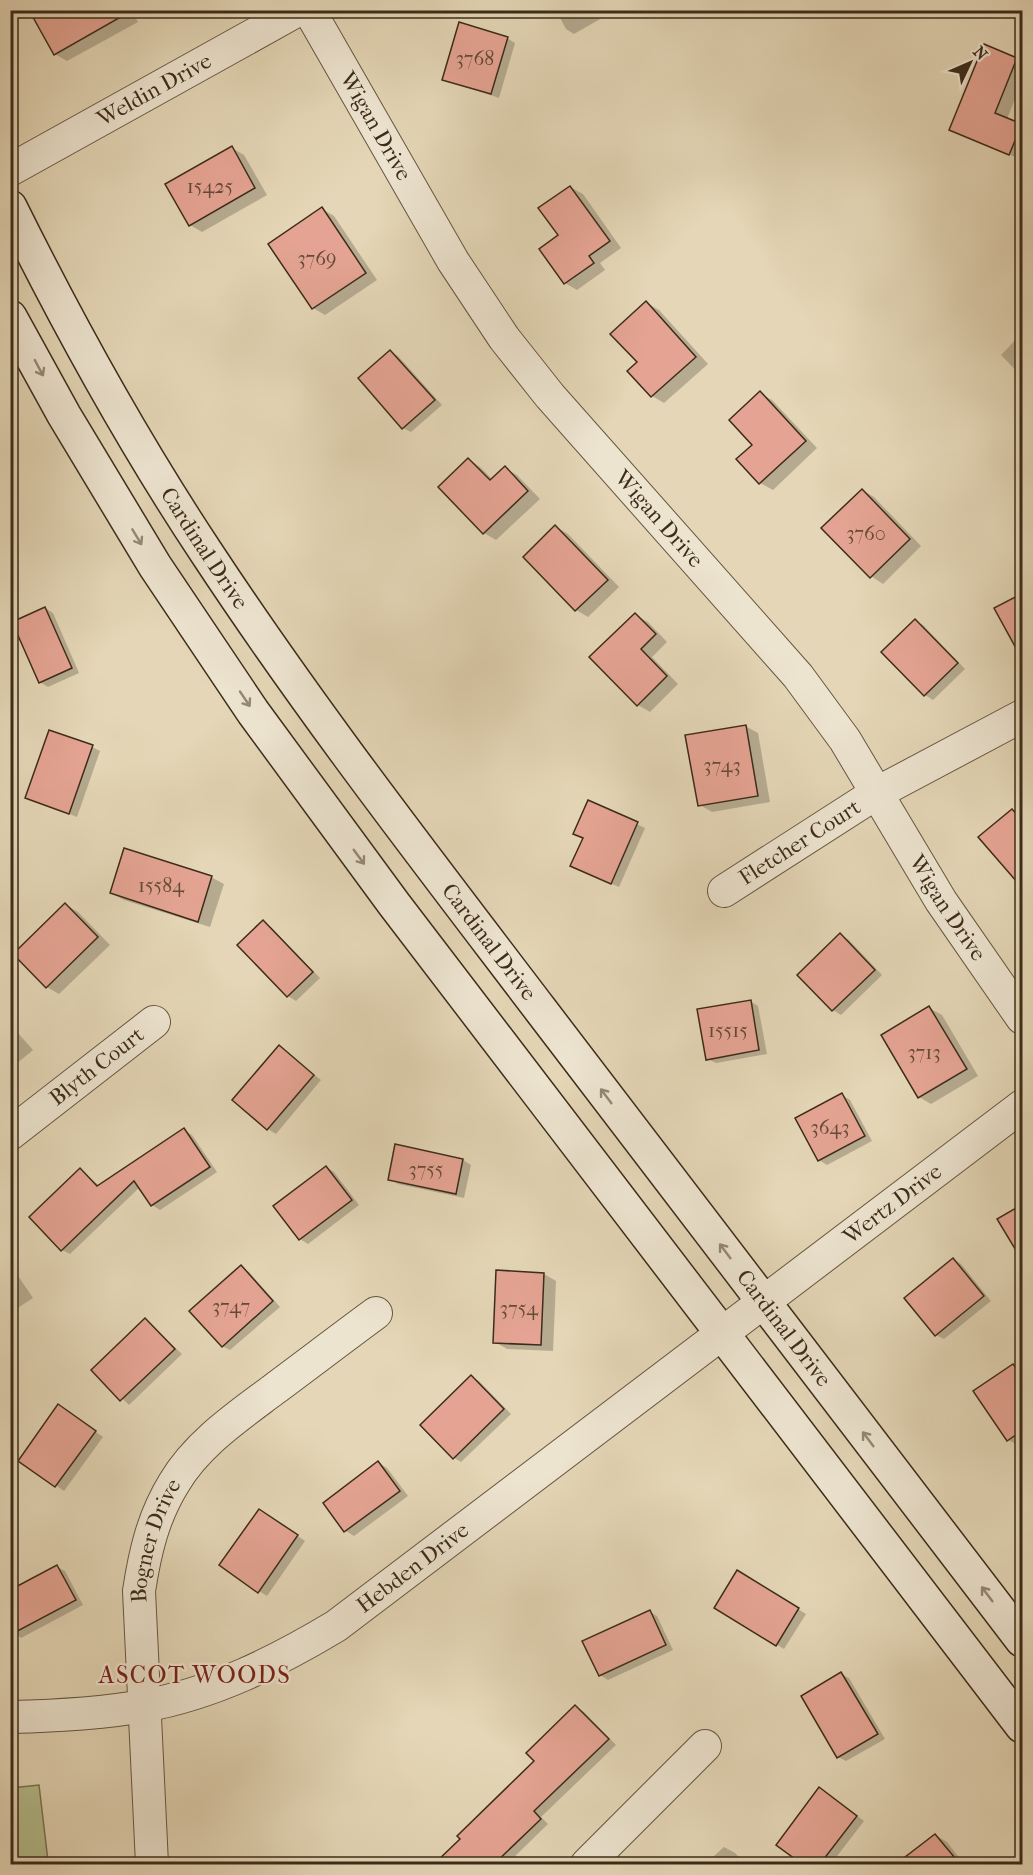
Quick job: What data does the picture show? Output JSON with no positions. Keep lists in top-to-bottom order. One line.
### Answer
{"streets":{"main road":["Cardinal Drive"],"street":["Weldin Drive","Wigan Drive","Fletcher Court","Blyth Court","Wertz Drive","Bogner Drive","Hebden Drive"]},"crossings":[["Wigan Drive","Fletcher Court"],["Cardinal Drive","Wertz Drive"],["Cardinal Drive","Hebden Drive"],["Wertz Drive","Hebden Drive"],["Bogner Drive","Hebden Drive"]],"districts":["ASCOT WOODS"],"house_numbers":["3768","15425","3769","3760","3743","15584","15515","3713","3643","3755","3747","3754"],"north":"top right"}
